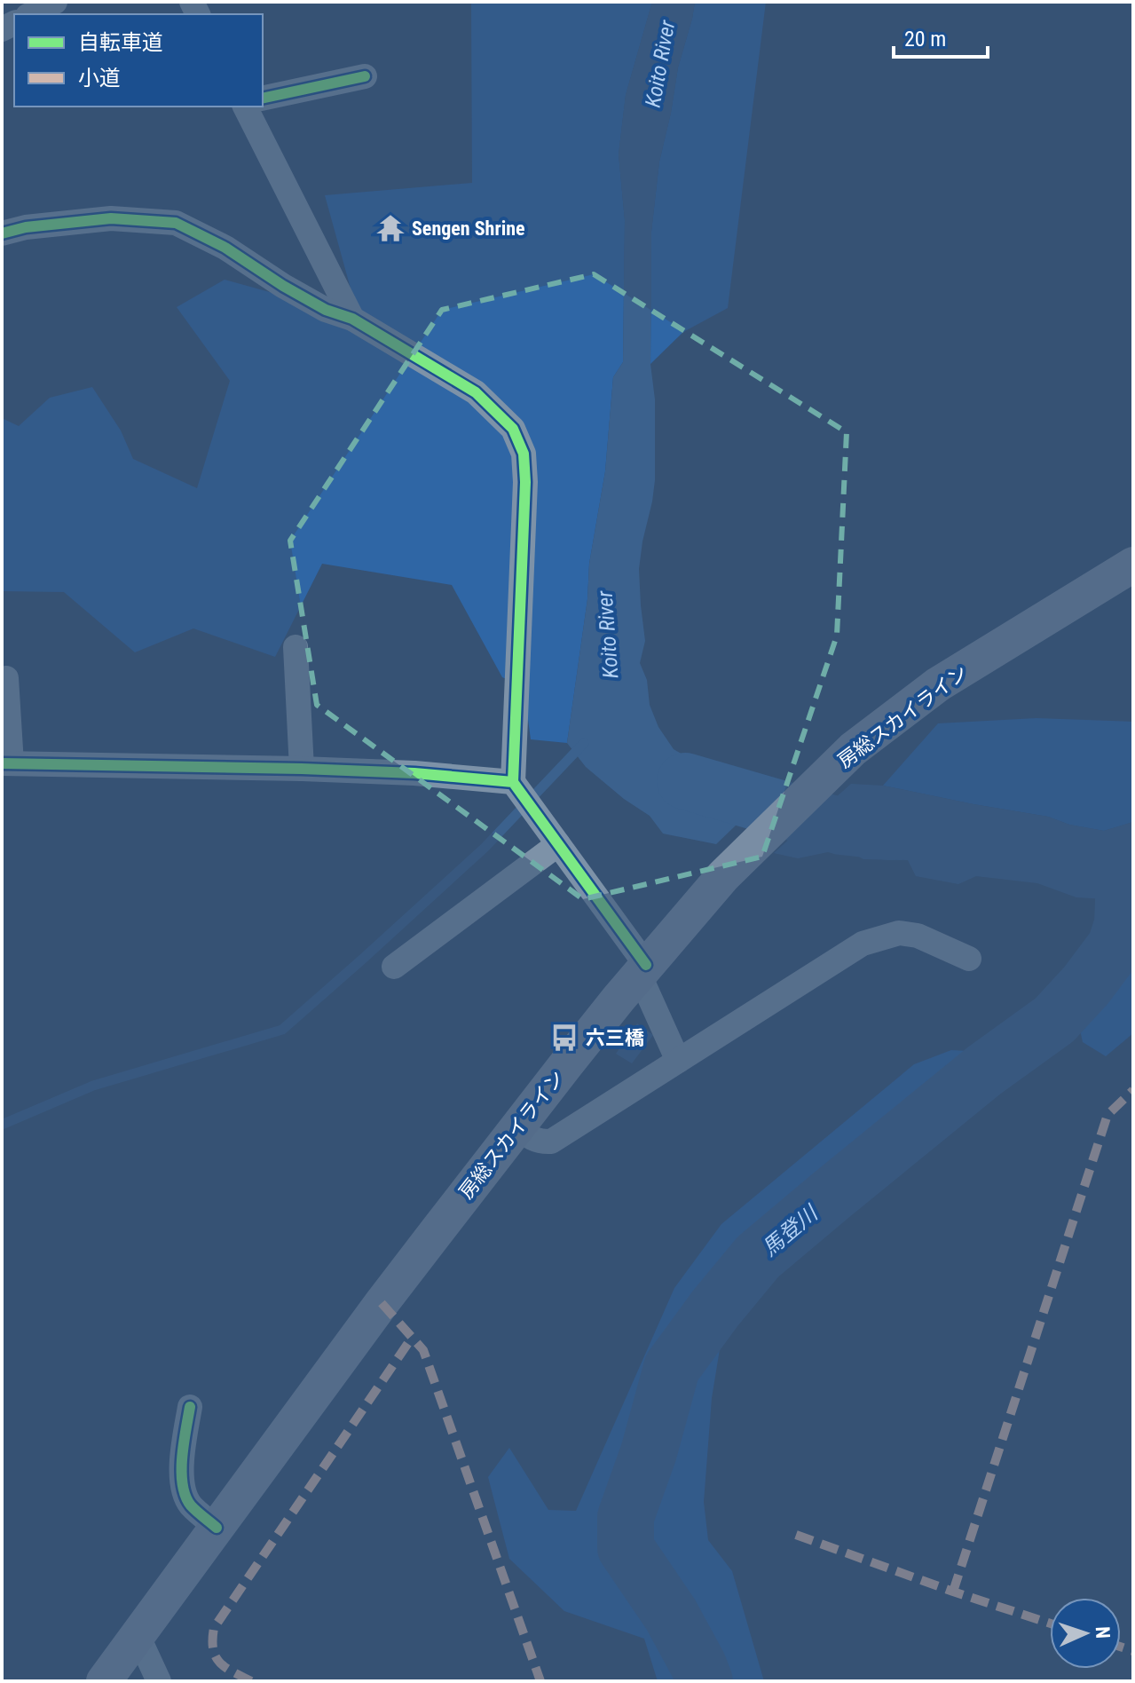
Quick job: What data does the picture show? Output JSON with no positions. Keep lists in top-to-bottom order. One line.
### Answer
{"streets":{"main road":["房総スカイライン"]},"water":["Koito River","馬登川"],"places":{"temple":["Sengen Shrine"],"bus stop":["六三橋"]},"legend":["自転車道","小道"],"scale_bar":"20 m","north":"right"}
